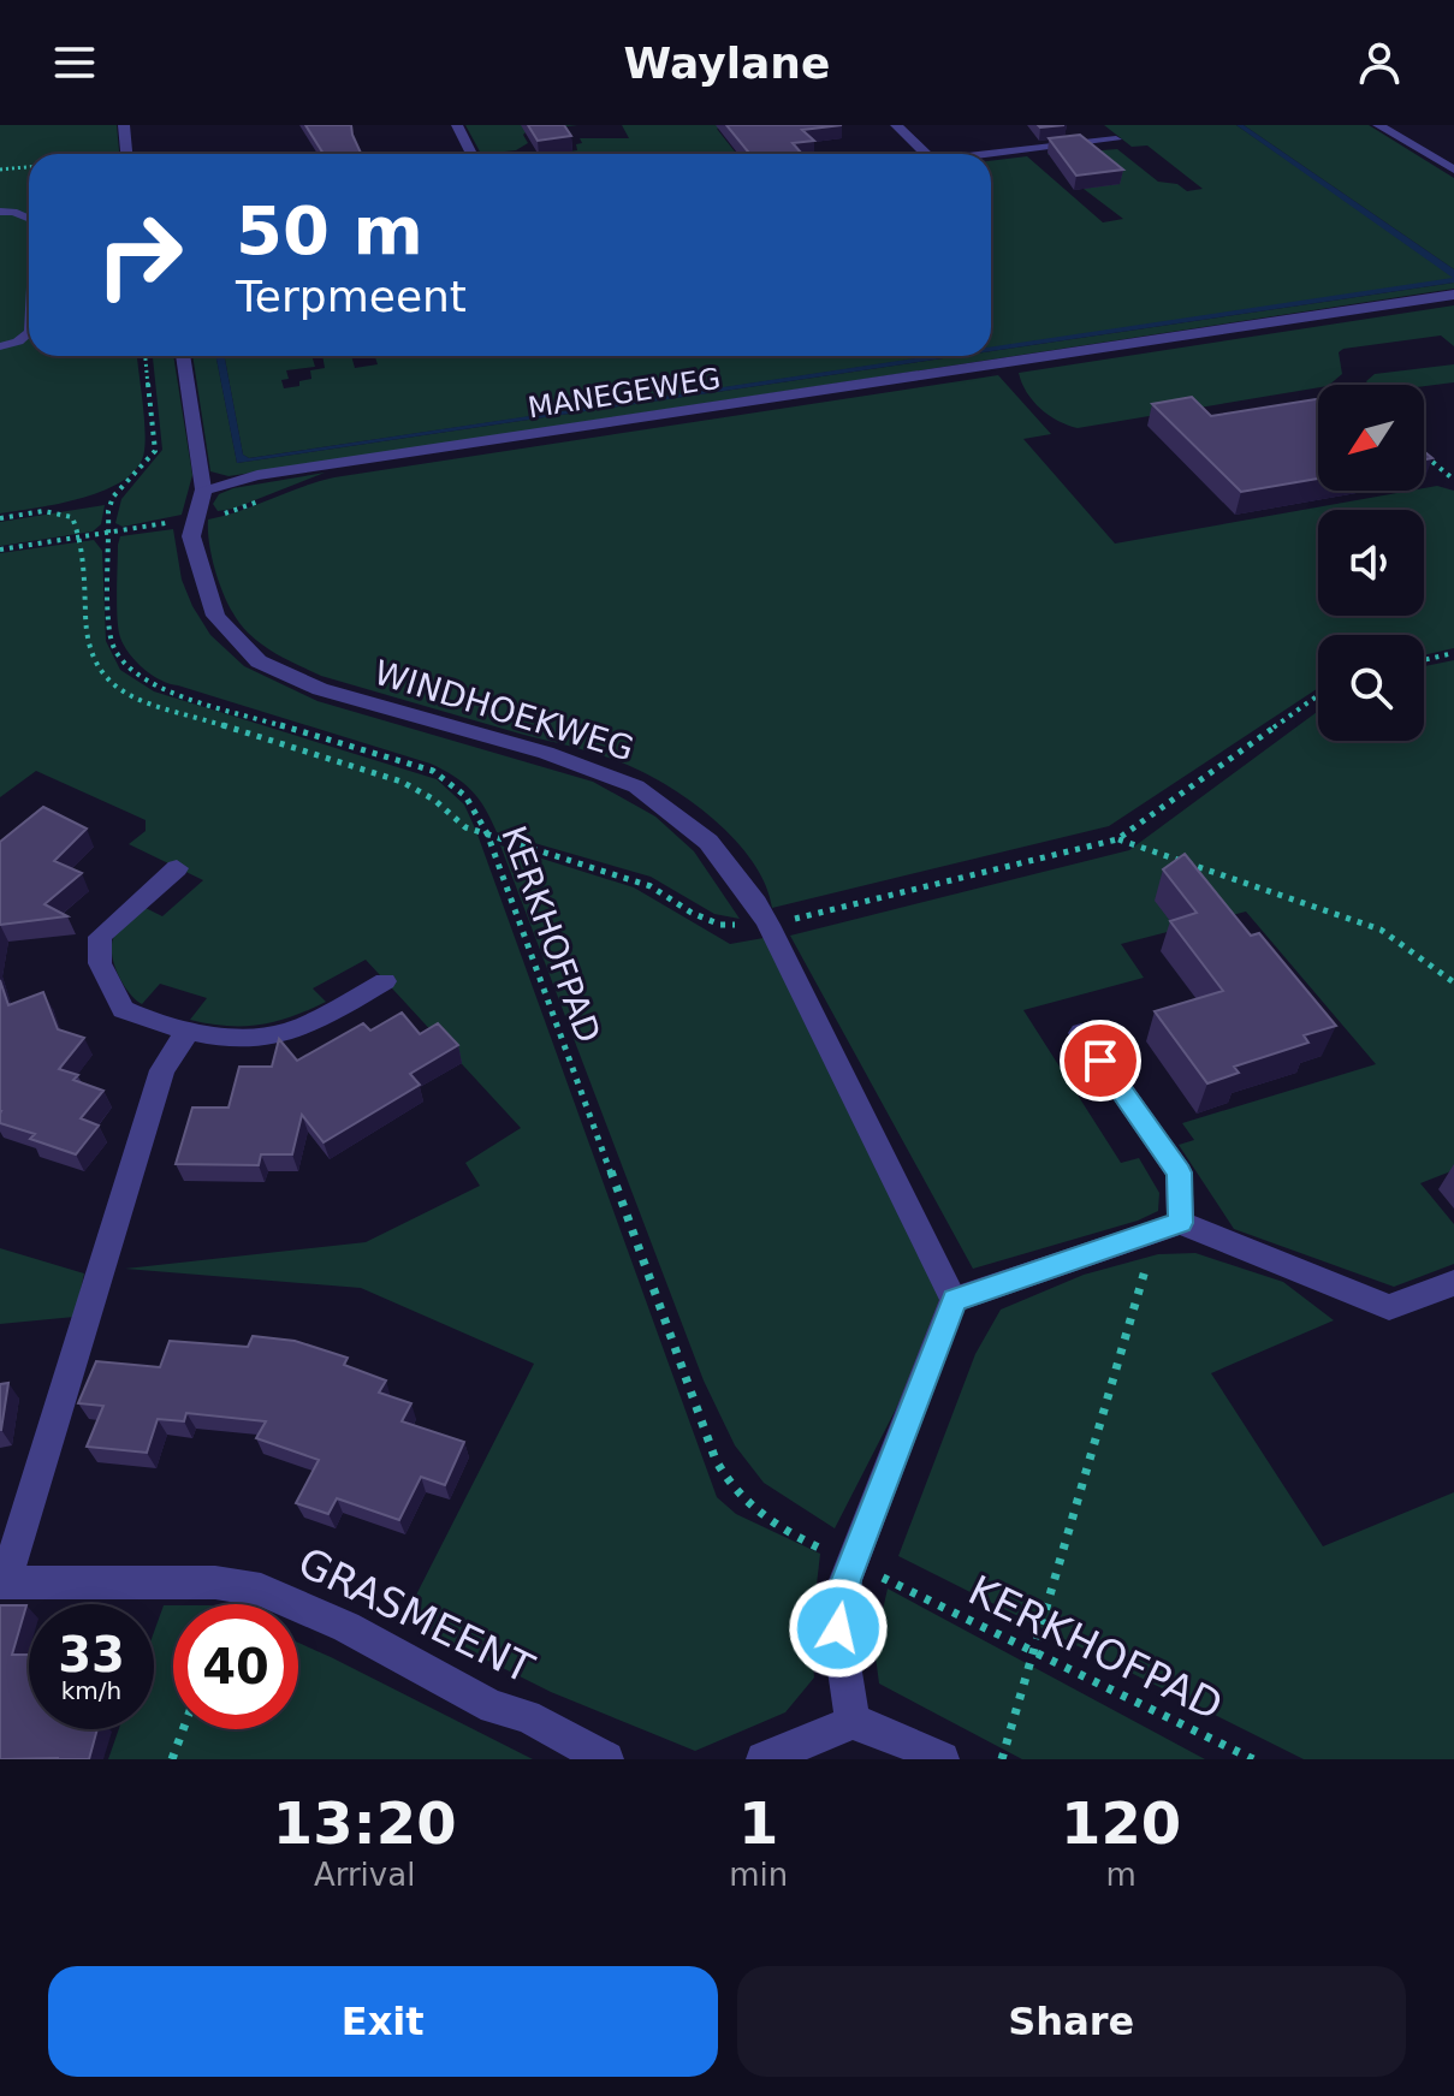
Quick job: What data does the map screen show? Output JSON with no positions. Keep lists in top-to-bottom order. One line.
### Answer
{"streets":{"street":["MANEGEWEG","WINDHOEKWEG","GRASMEENT"],"path":["KERKHOFPAD"]},"crossings":[["MANEGEWEG","WINDHOEKWEG"]],"north":"bottom left","page":{"header":"Waylane","turn":["50 m","Terpmeent"],"speed":"33 km/h","limit":"40","eta":["13:20","Arrival","1","min","120","m"],"buttons":["Exit","Share"]}}
